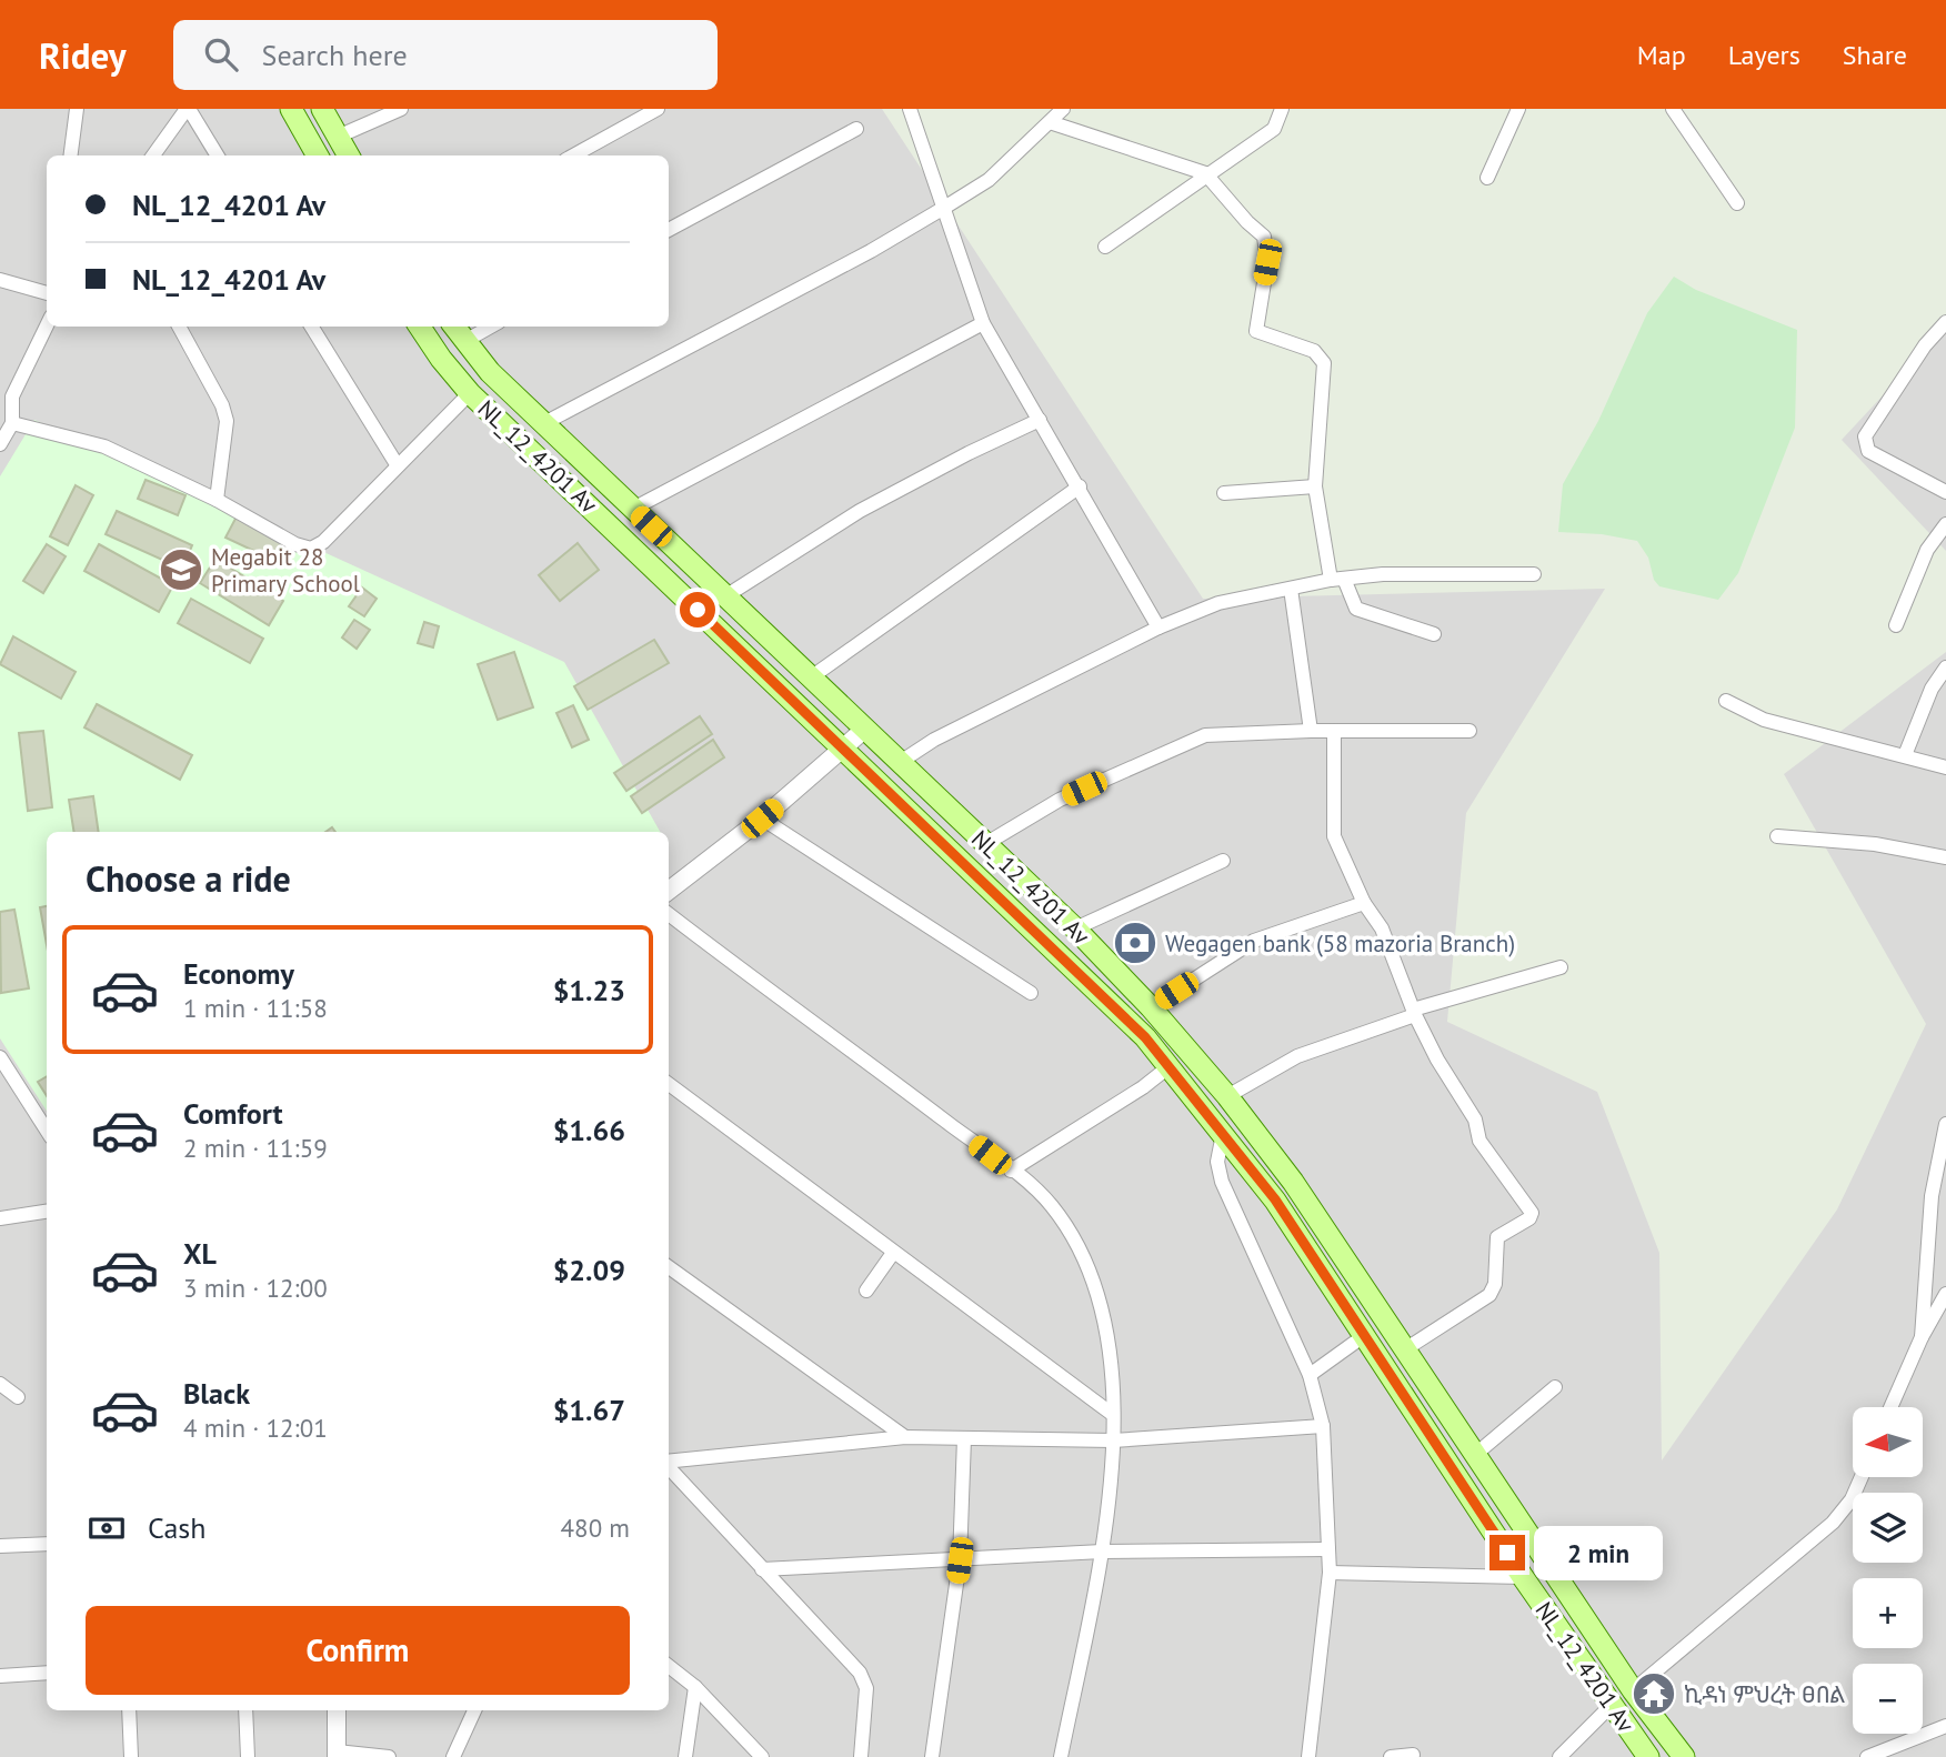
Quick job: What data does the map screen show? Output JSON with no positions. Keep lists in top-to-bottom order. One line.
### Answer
{"streets":{"main road":["NL_12_4201 Av"]},"places":{"school or university":["Megabit 28 Primary School"],"bank":["Wegagen bank (58 mazoria Branch)"],"temple":["ኪዳነ ምህረት ፀበል"]},"north":"left","page":{"header":"Ridey","search":"Search here","nav":["Map","Layers","Share"],"banner":["NL_12_4201 Av","NL_12_4201 Av"],"heading":"Choose a ride","list":[{"name":"Economy","note":"1 min · 11:58","value":"$1.23"},{"name":"Comfort","note":"2 min · 11:59","value":"$1.66"},{"name":"XL","note":"3 min · 12:00","value":"$2.09"},{"name":"Black","note":"4 min · 12:01","value":"$1.67"}],"map_buttons":["+","−"],"pay":["Cash","480 m"],"bubble":"2 min","buttons":"Confirm"}}
